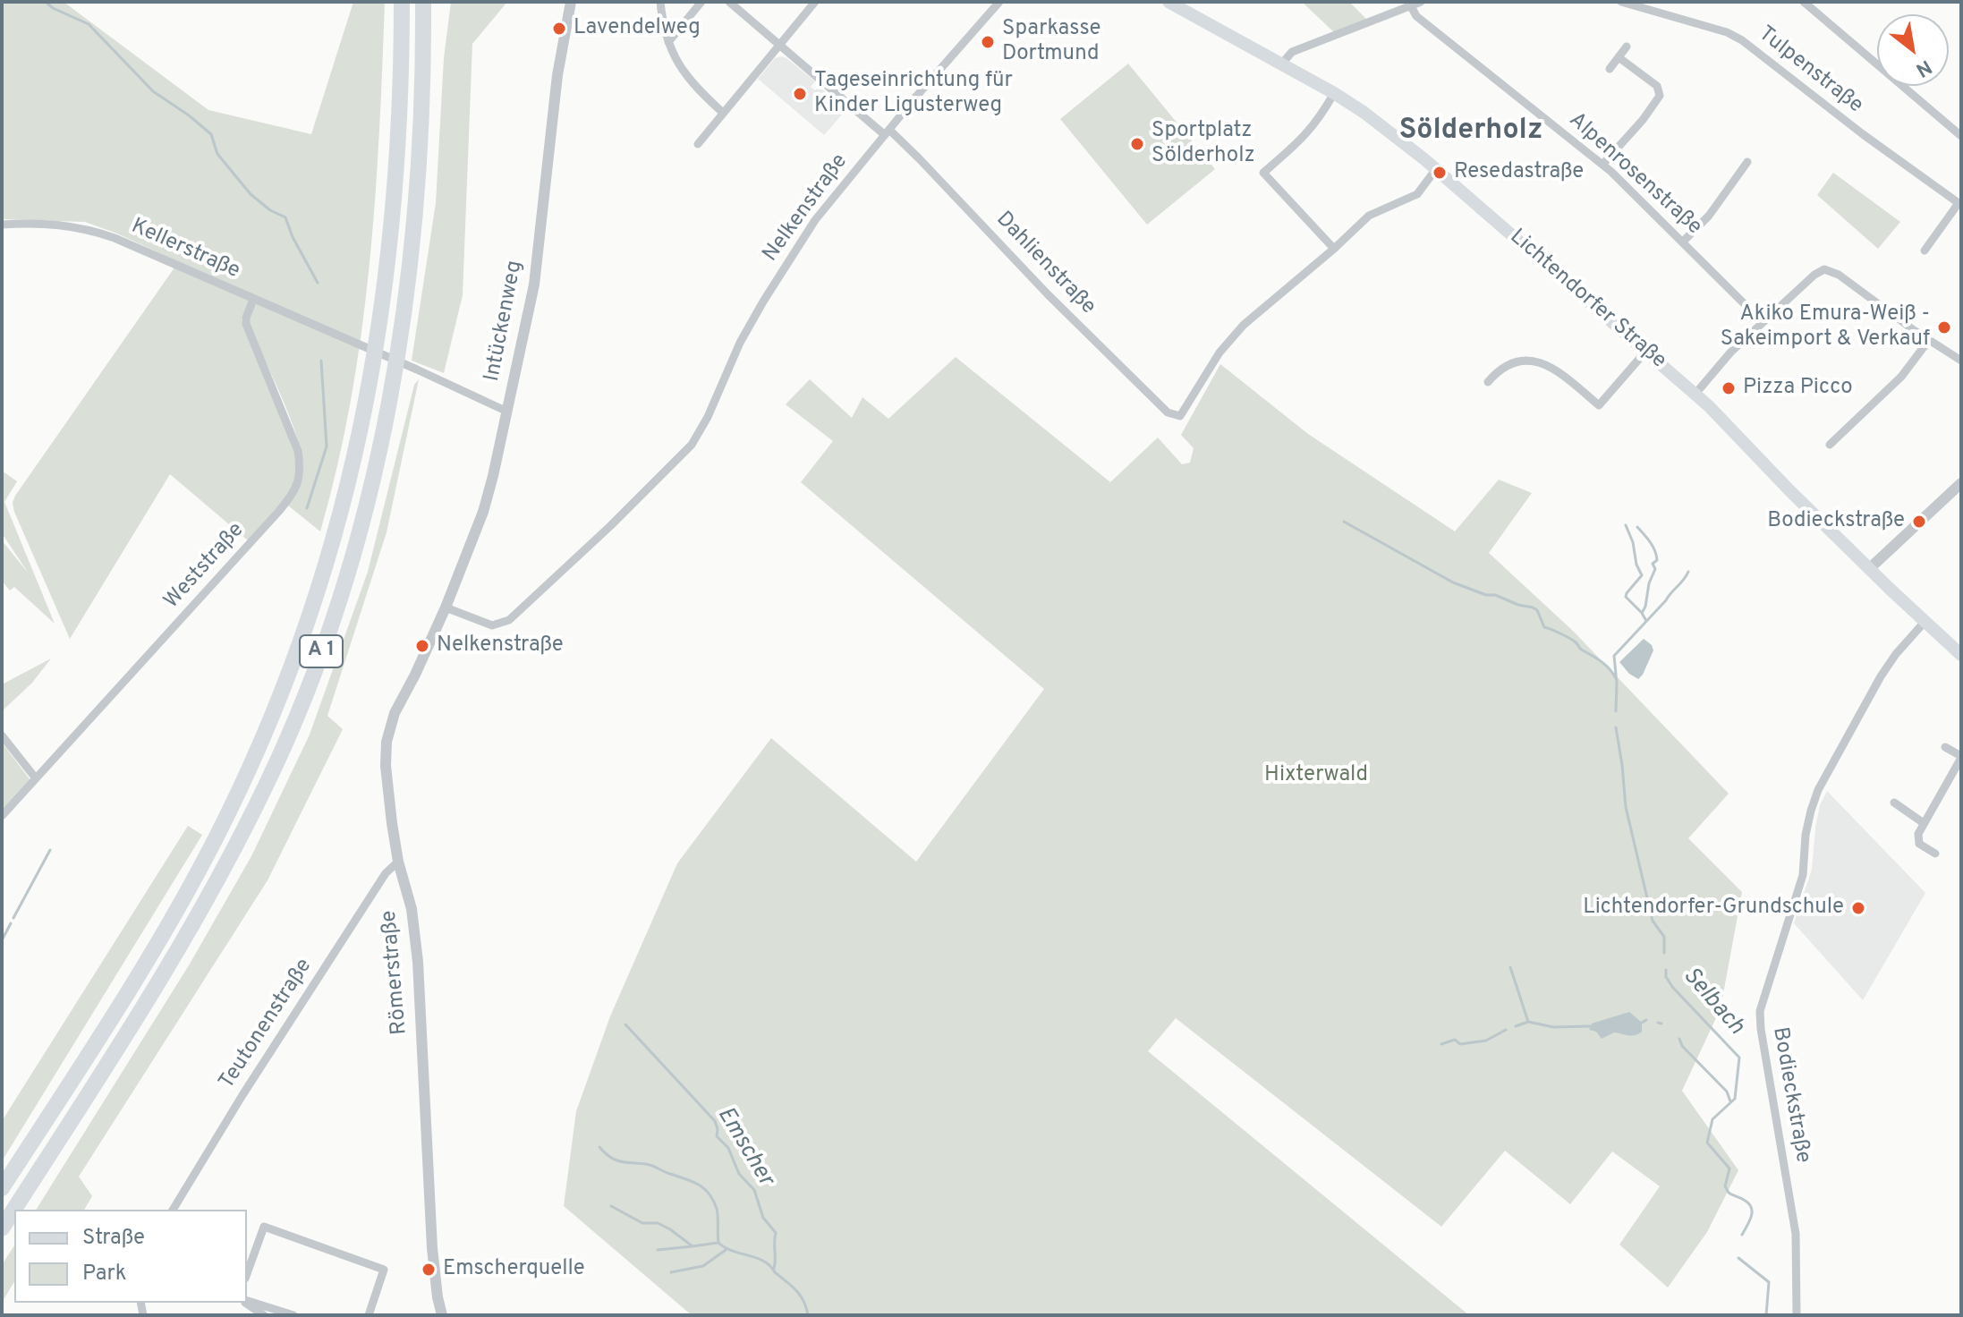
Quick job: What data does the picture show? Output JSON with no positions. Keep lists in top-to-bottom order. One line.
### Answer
{"streets":{"highway":["A 1"],"main road":["Lichtendorfer Straße"],"street":["Tulpenstraße","Alpenrosenstraße","Nelkenstraße","Kellerstraße","Dahlienstraße","Intückenweg","Weststraße","Römerstraße","Teutonenstraße","Bodieckstraße"]},"crossings":[["Nelkenstraße","Dahlienstraße"],["Nelkenstraße","Intückenweg"],["Kellerstraße","Intückenweg"],["Kellerstraße","Weststraße"],["Lichtendorfer Straße","Bodieckstraße"],["Intückenweg","Römerstraße"],["Römerstraße","Teutonenstraße"]],"districts":["Sölderholz"],"water":["Selbach","Emscher"],"parks":["Hixterwald"],"places":["Lavendelweg","Sparkasse Dortmund","Tageseinrichtung für Kinder Ligusterweg","Sportplatz Sölderholz","Resedastraße","Akiko Emura-Weiß - Sakeimport & Verkauf","Pizza Picco","Bodieckstraße","Nelkenstraße","Lichtendorfer-Grundschule","Emscherquelle"],"legend":["Straße","Park"],"north":"bottom right"}
